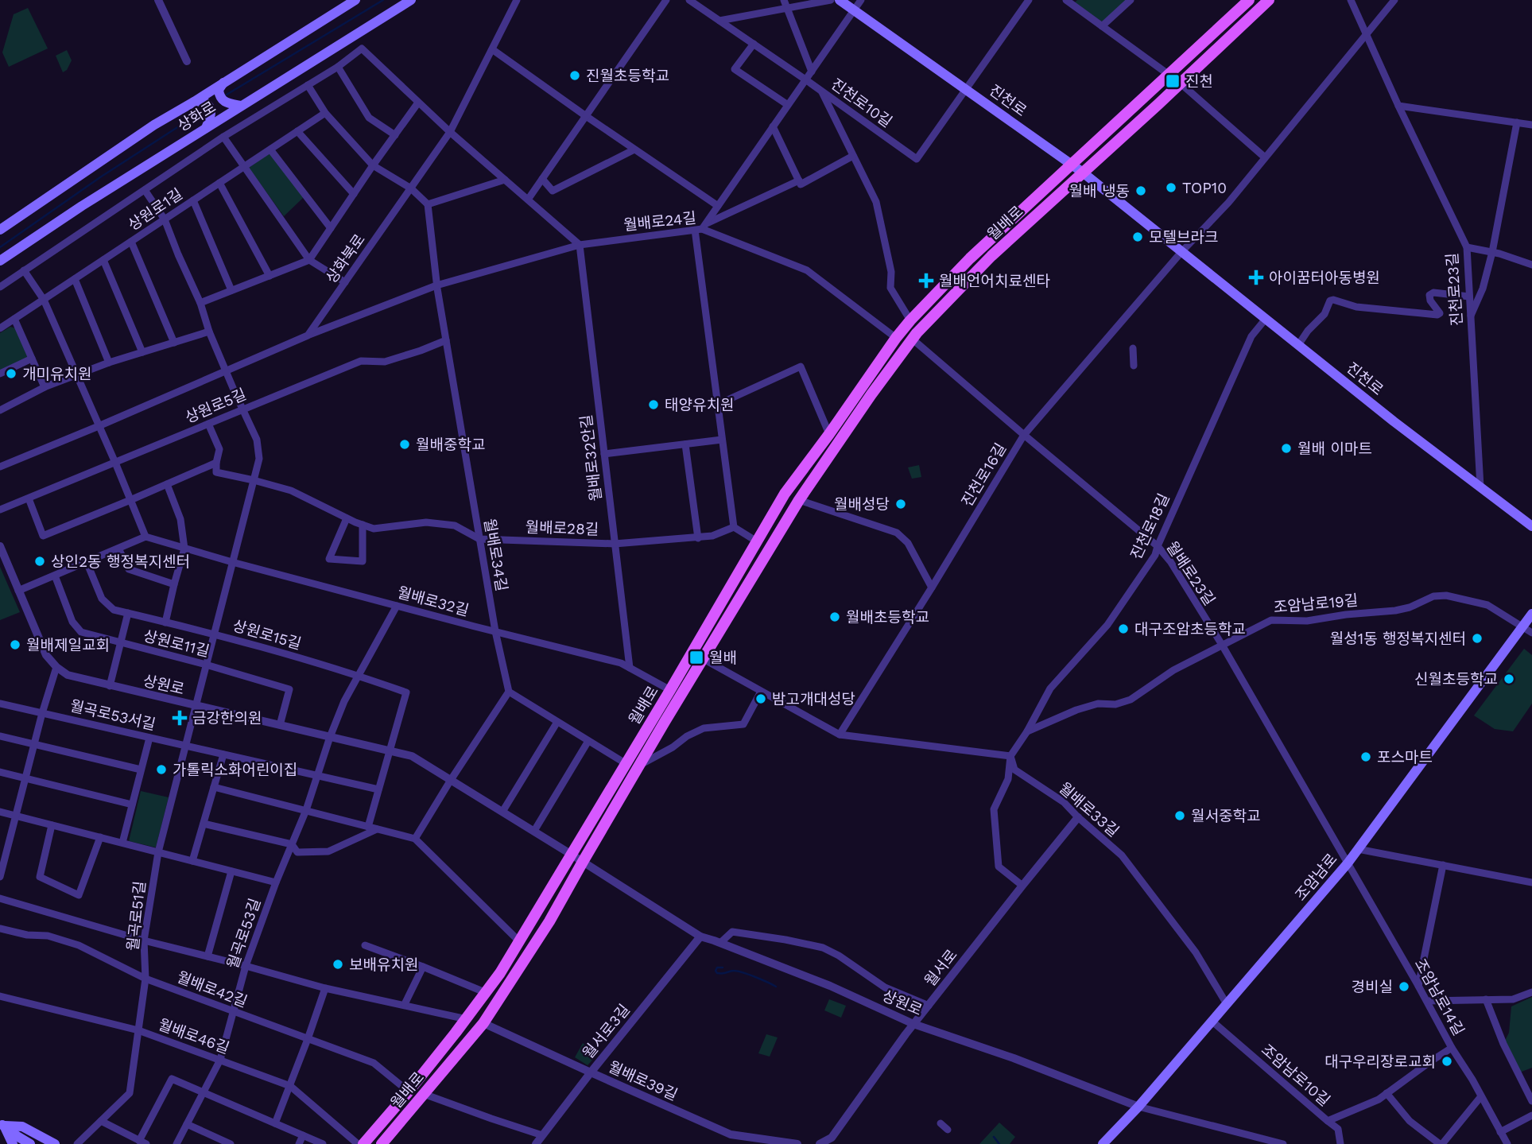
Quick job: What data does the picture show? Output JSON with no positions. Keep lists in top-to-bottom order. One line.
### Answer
{"streets":{"main road":["진천로","상화로","월배로","조암남로"],"street":["진천로10길","상원로1길","월배로24길","상화북로","진천로23길","상원로5길","월배로32안길","진천로16길","진천로18길","월배로28길","월배로34길","월배로23길","월배로32길","조암남로19길","상원로15길","상원로11길","상원로","월곡로53서길","월배로33길","월곡로51길","월곡로53길","월서로","월배로42길","조암남로14길","월서로3길","월배로46길","조암남로10길","월배로39길"]},"crossings":[["진천로","진천로10길"],["진천로","월배로"],["진천로","진천로23길"],["진천로","진천로16길"],["진천로","진천로18길"],["상원로1길","월곡로51길"],["월배로24길","월배로"],["월배로24길","상화북로"],["월배로24길","월배로32안길"],["월배로24길","월배로34길"],["월배로","월배로23길"],["월배로","월배로32길"],["월배로","상원로"],["월배로","월배로42길"],["월배로","월배로39길"],["상원로5길","월배로34길"],["상원로5길","월곡로51길"],["월배로32안길","월배로28길"],["월배로32안길","월배로32길"],["진천로16길","월배로23길"],["진천로18길","월배로23길"],["진천로18길","조암남로19길"],["진천로18길","월배로33길"],["월배로28길","월배로34길"],["월배로28길","월곡로51길"],["월배로34길","월배로32길"],["월배로23길","조암남로19길"],["월배로23길","조암남로"],["월배로23길","조암남로14길"],["월배로32길","월곡로51길"],["월배로32길","월곡로53길"],["조암남로19길","조암남로"],["상원로15길","상원로"],["상원로15길","월곡로51길"],["상원로15길","월곡로53길"],["상원로11길","상원로"],["상원로11길","월곡로51길"],["상원로","조암남로"],["상원로","월곡로51길"],["상원로","월곡로53길"],["상원로","월서로"],["상원로","월서로3길"],["월곡로53서길","월곡로51길"],["월곡로53서길","월곡로53길"],["월배로33길","조암남로"],["월배로33길","월서로"],["조암남로","조암남로14길"],["조암남로","조암남로10길"],["월곡로51길","월배로42길"],["월곡로51길","월배로46길"],["월곡로53길","월배로42길"],["월곡로53길","월배로46길"],["조암남로14길","조암남로10길"],["월서로3길","월배로39길"]],"places":{"other":["진월초등학교","TOP10","월배 냉동","모텔브라크","개미유치원","태양유치원","월배중학교","월배 이마트","월배성당","상인2동 행정복지센터","월배초등학교","대구조암초등학교","월성1동 행정복지센터","월배제일교회","신월초등학교","밤고개대성당","포스마트","가톨릭소화어린이집","월서중학교","보배유치원","경비실","대구우리장로교회"],"transit":["진천","월배"],"health":["아이꿈터아동병원","월배언어치료센타","금강한의원"]}}
